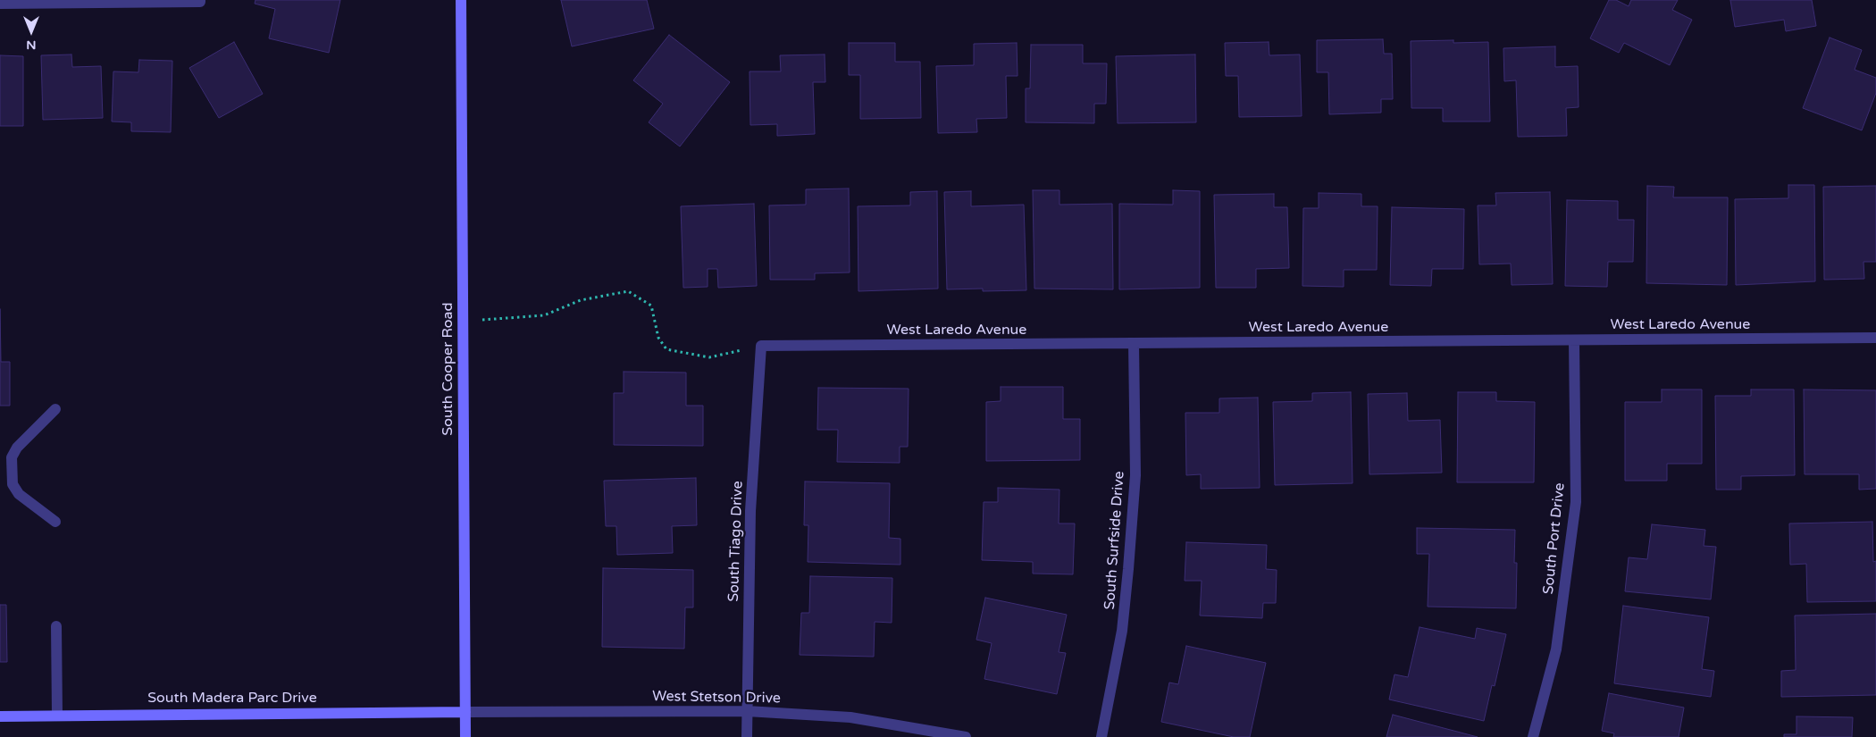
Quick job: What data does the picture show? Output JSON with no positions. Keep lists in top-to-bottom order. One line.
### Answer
{"streets":{"main road":["South Cooper Road","South Madera Parc Drive"],"street":["West Laredo Avenue","South Port Drive","South Surfside Drive","South Tiago Drive","West Stetson Drive"]},"crossings":[["West Laredo Avenue","South Port Drive"],["West Laredo Avenue","South Surfside Drive"],["West Laredo Avenue","South Tiago Drive"],["South Cooper Road","West Stetson Drive"],["South Cooper Road","South Madera Parc Drive"],["South Tiago Drive","West Stetson Drive"],["West Stetson Drive","South Madera Parc Drive"]],"north":"bottom"}
